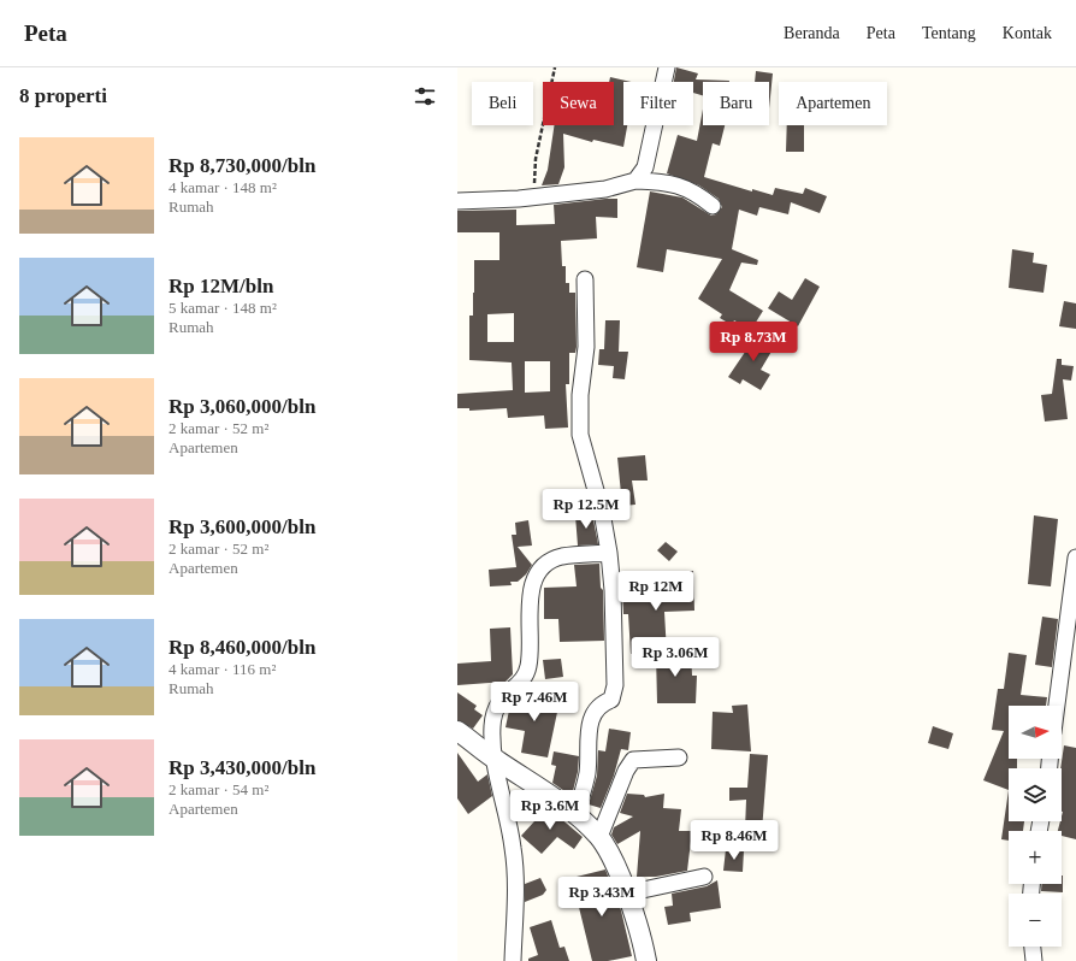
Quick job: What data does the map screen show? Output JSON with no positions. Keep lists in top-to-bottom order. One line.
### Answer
{"north":"right","page":{"header":"Peta","nav":["Beranda","Peta","Tentang","Kontak"],"heading":"8 properti","chip":["Beli","Sewa","Filter","Baru","Apartemen"],"list":[{"name":"Rp 8,730,000/bln","note":"4 kamar · 148 m² · Rumah"},{"name":"Rp 12M/bln","note":"5 kamar · 148 m² · Rumah"},{"name":"Rp 3,060,000/bln","note":"2 kamar · 52 m² · Apartemen"},{"name":"Rp 3,600,000/bln","note":"2 kamar · 52 m² · Apartemen"},{"name":"Rp 8,460,000/bln","note":"4 kamar · 116 m² · Rumah"},{"name":"Rp 3,430,000/bln","note":"2 kamar · 54 m² · Apartemen"}],"price":["Rp 8.73M","Rp 12.5M","Rp 12M","Rp 3.06M","Rp 7.46M","Rp 3.6M","Rp 8.46M","Rp 3.43M"],"map_buttons":["+","−"]}}
